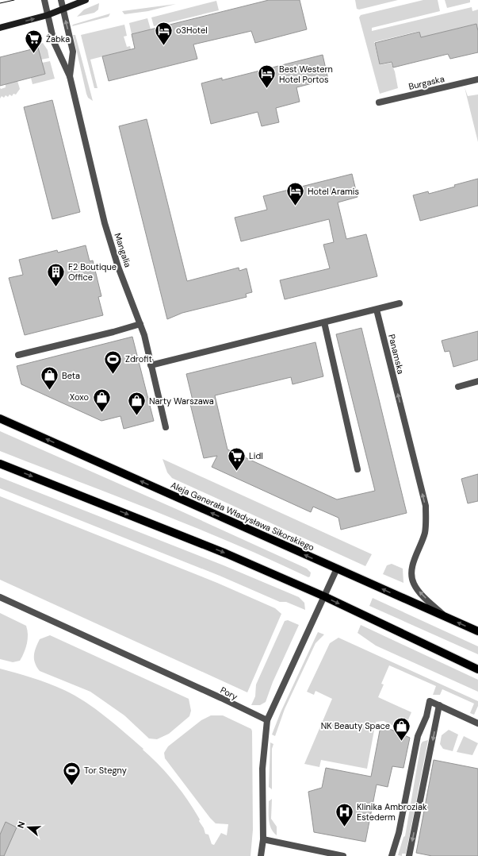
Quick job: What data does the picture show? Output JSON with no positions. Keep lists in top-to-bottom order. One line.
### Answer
{"streets":{"main road":["Aleja Generała Władysława Sikorskiego"],"street":["Burgaska","Mangalia","Panamska","Pory"]},"crossings":[["Panamska","Aleja Generała Władysława Sikorskiego"]],"places":{"hotel":["o3Hotel","Best Western Hotel Portos","Hotel Aramis"],"supermarket":["Żabka","Lidl"],"building":["F2 Boutique Office"],"sports":["Zdrofit","Tor Stegny"],"shop":["Beta","Xoxo","Narty Warszawa","NK Beauty Space"],"hospital":["Klinika Ambroziak Estederm"]},"north":"left"}
